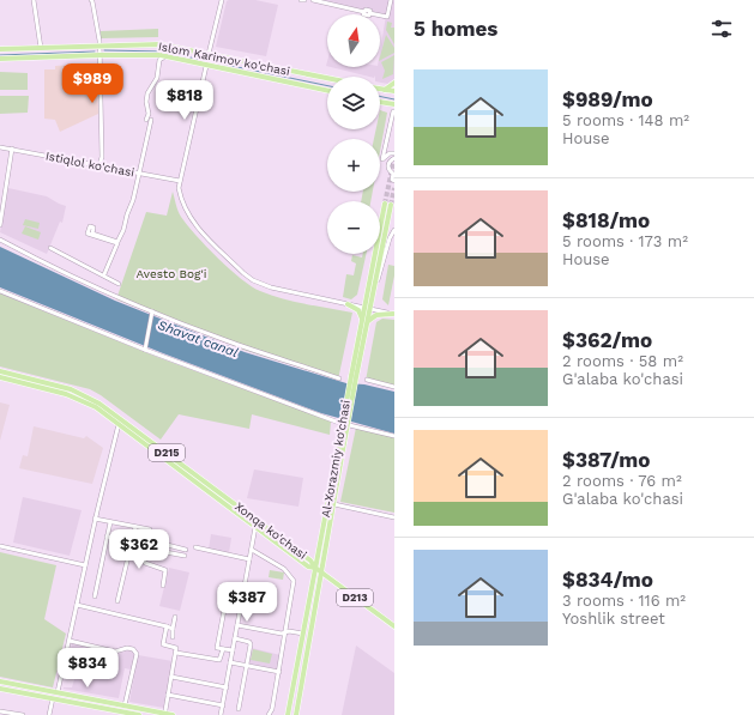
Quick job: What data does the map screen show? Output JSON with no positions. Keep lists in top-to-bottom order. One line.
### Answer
{"streets":{"main road":["Islom Karimov ko'chasi","D215","Al-Xorazmiy ko’chasi","Xonqa ko'chasi","D213"],"street":["Istiqlol ko'chasi"]},"crossings":[["Al-Xorazmiy ko’chasi","Xonqa ko'chasi"],["Al-Xorazmiy ko’chasi","D213"],["Xonqa ko'chasi","D213"]],"water":["Shavat canal"],"parks":["Avesto Bog'i"],"north":"top","page":{"heading":"5 homes","map_buttons":["+","−"],"list":[{"name":"$989/mo","note":"5 rooms · 148 m² · House"},{"name":"$818/mo","note":"5 rooms · 173 m² · House"},{"name":"$362/mo","note":"2 rooms · 58 m² · G'alaba ko'chasi"},{"name":"$387/mo","note":"2 rooms · 76 m² · G'alaba ko'chasi"},{"name":"$834/mo","note":"3 rooms · 116 m² · Yoshlik street"}],"price":["$989","$818","$362","$387","$834"]}}
